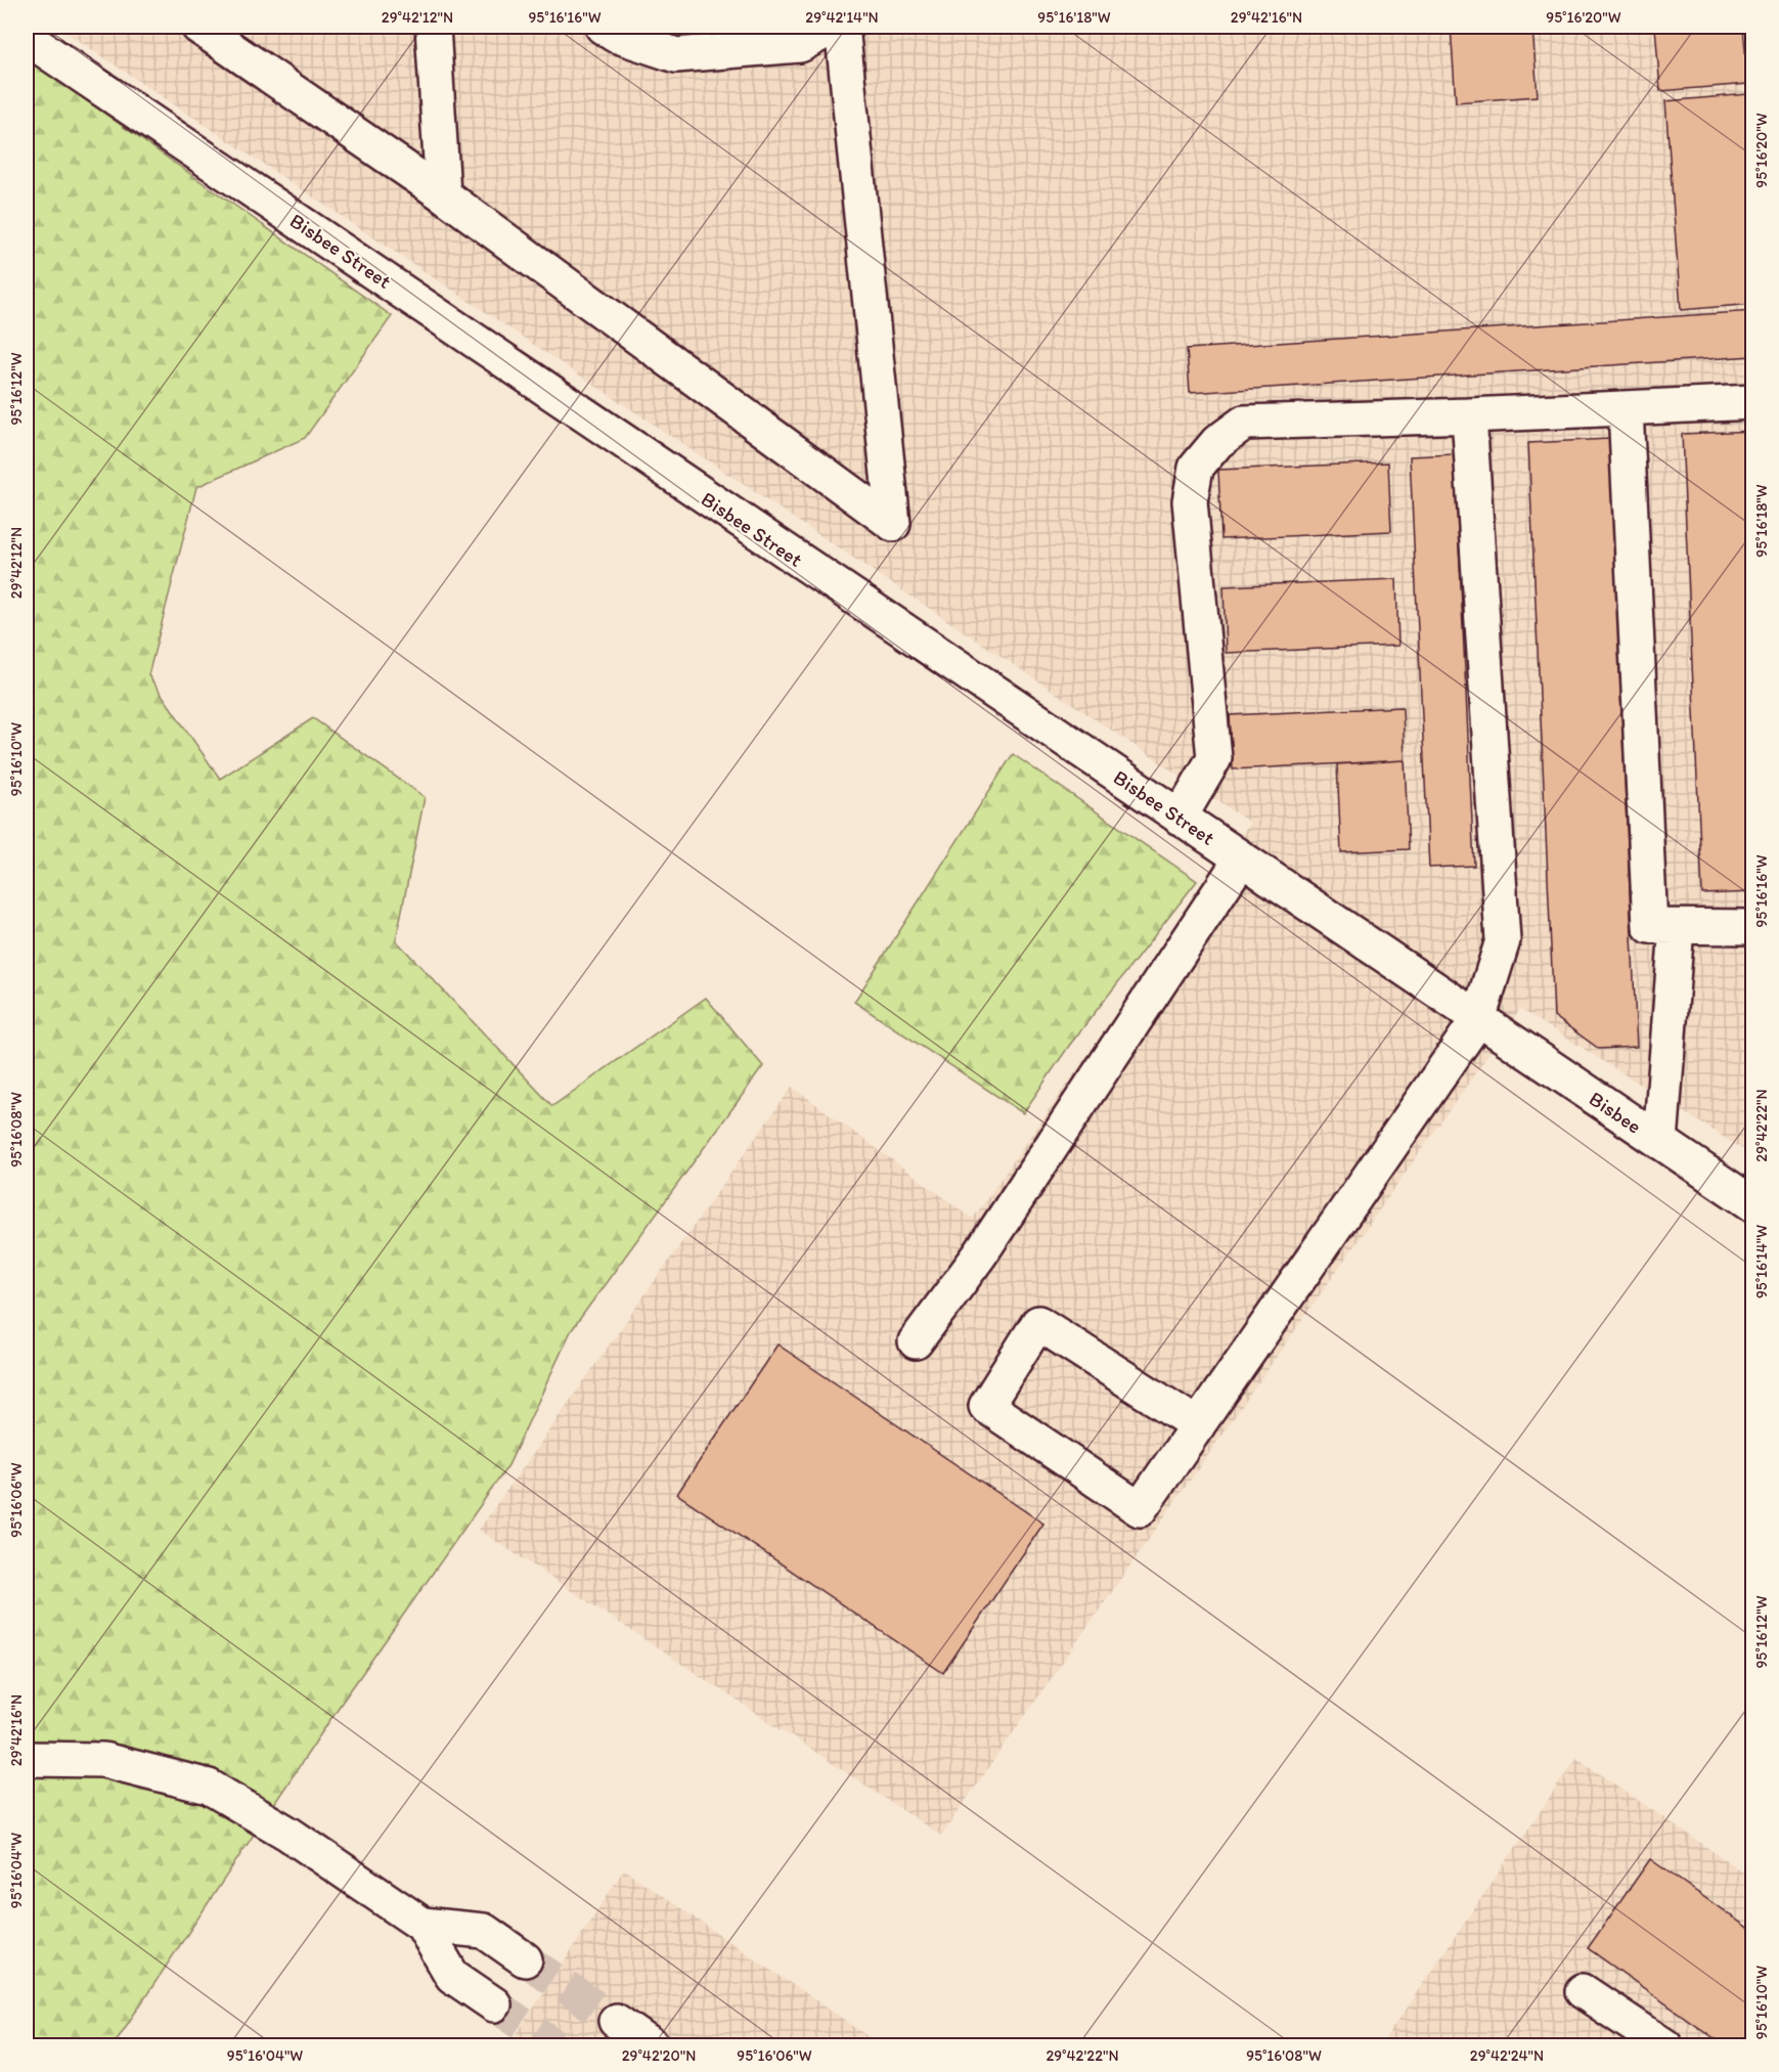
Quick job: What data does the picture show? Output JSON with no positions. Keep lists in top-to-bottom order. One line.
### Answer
{"streets":{"street":["Bisbee Street","Bisbee"]},"crossings":[["Bisbee Street","Bisbee"]],"coordinates":["29°42'12\"N","95°16'16\"W","29°42'14\"N","95°16'18\"W","29°42'16\"N","95°16'20\"W","95°16'12\"W","95°16'10\"W","29°42'22\"N","95°16'08\"W","95°16'14\"W","95°16'06\"W","95°16'04\"W","29°42'20\"N","29°42'24\"N"]}
